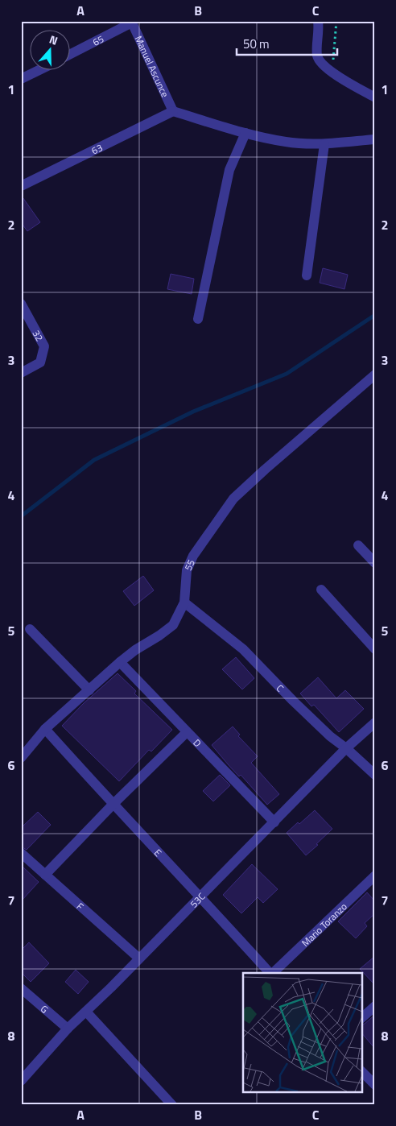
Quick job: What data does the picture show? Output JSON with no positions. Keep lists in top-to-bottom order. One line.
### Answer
{"streets":{"street":["65","Manuel Ascunce","63","32","55","C","D","E","53C","F","Mario Toranzo","G"]},"crossings":[["65","Manuel Ascunce"],["Manuel Ascunce","63"],["55","C"],["55","D"],["55","E"],["C","53C"],["D","53C"],["E","53C"],["53C","F"],["53C","G"]],"scale_bar":"50 m","north":"top","grid":{"columns":["A","B","C"],"rows":["1","2","3","4","5","6","7","8"]}}
